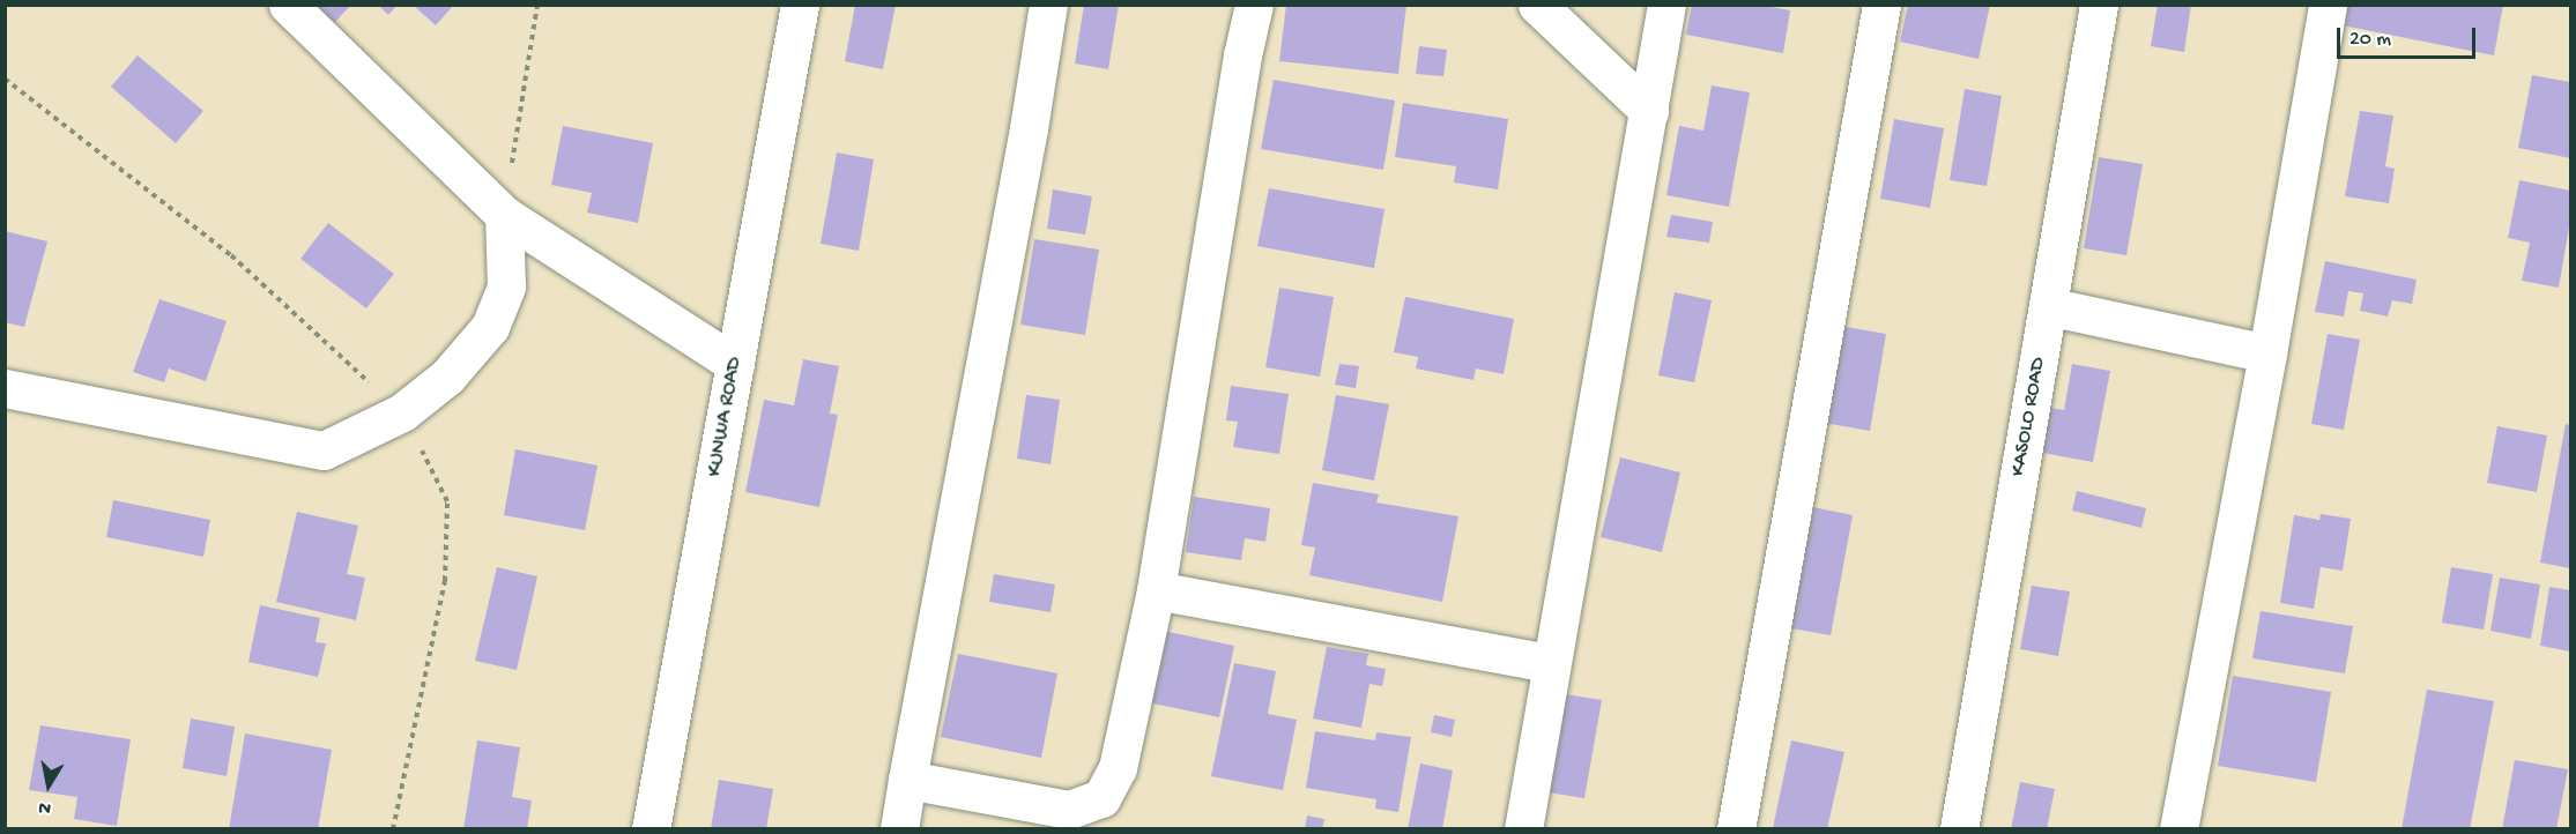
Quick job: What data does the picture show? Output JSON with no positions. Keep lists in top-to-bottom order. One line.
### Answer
{"streets":{"street":["KUNWA ROAD","KASOLO ROAD"]},"scale_bar":"20 m","north":"bottom"}
